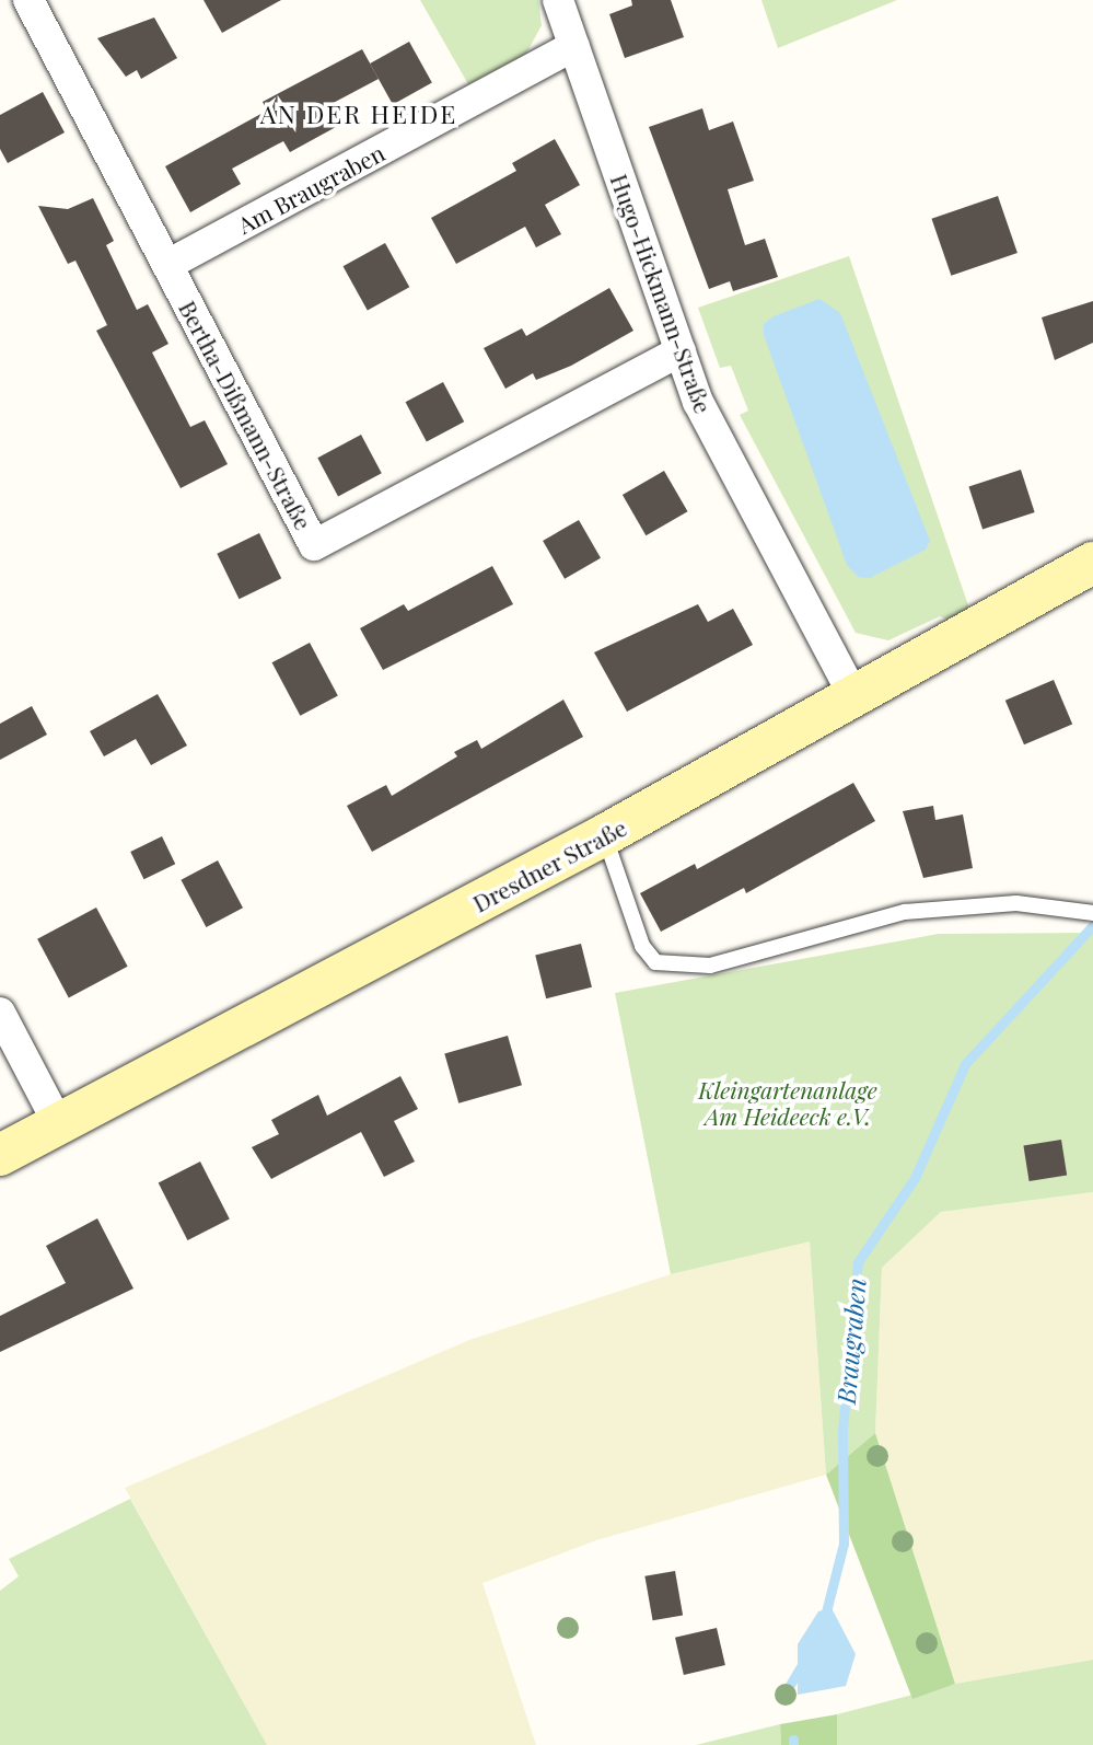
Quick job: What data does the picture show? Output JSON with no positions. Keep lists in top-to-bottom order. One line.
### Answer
{"streets":{"main road":["Dresdner Straße"],"street":["Am Braugraben","Hugo-Hickmann-Straße","Bertha-Dißmann-Straße"]},"crossings":[["Am Braugraben","Hugo-Hickmann-Straße"],["Am Braugraben","Bertha-Dißmann-Straße"],["Hugo-Hickmann-Straße","Bertha-Dißmann-Straße"],["Hugo-Hickmann-Straße","Dresdner Straße"]],"districts":["AN DER HEIDE"],"water":["Braugraben"],"parks":["Kleingartenanlage Am Heideeck e.V."]}
